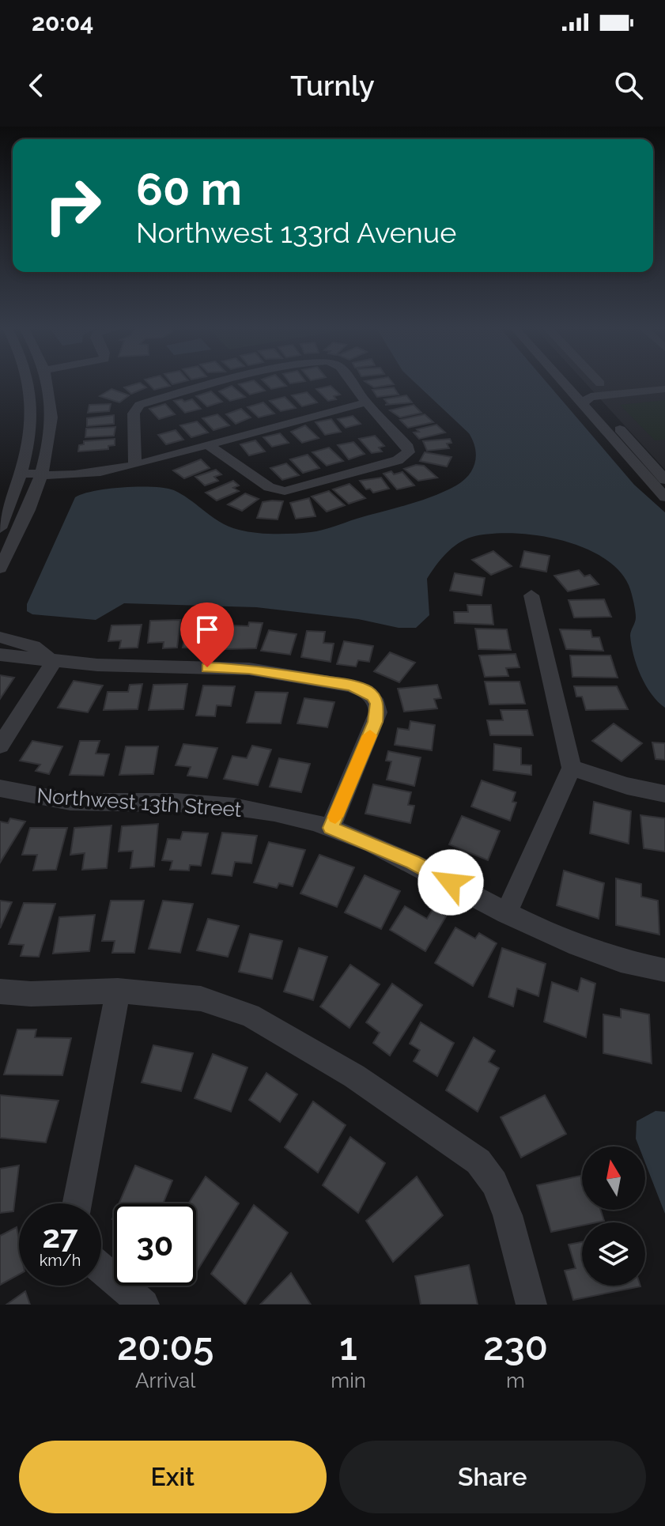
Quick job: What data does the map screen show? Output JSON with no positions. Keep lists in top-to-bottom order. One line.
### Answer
{"streets":{"street":["Northwest 13th Street"]},"north":"top","page":{"status":"20:04","header":"Turnly","turn":["60 m","Northwest 133rd Avenue"],"speed":"27 km/h","limit":"30","eta":["20:05","Arrival","1","min","230","m"],"buttons":["Exit","Share"]}}
